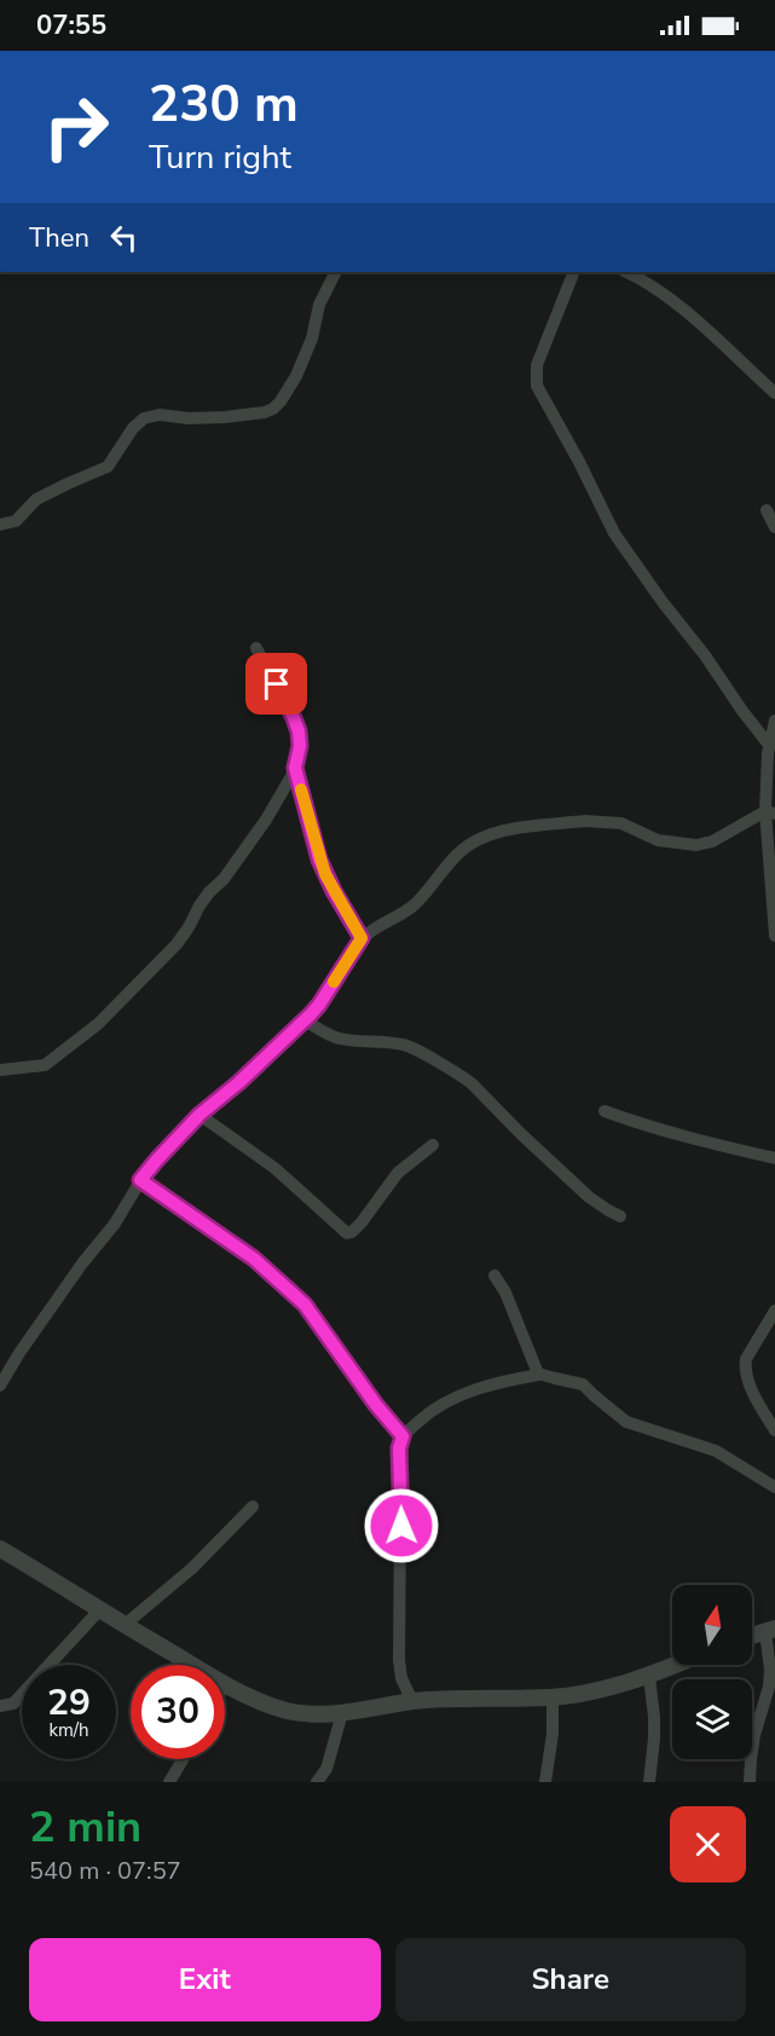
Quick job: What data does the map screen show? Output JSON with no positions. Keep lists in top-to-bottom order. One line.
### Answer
{"north":"top","page":{"status":"07:55","turn":["230 m","Turn right"],"then":"Then","speed":"29 km/h","limit":"30","heading":["2 min","540 m · 07:57"],"buttons":["Exit","Share"]}}
